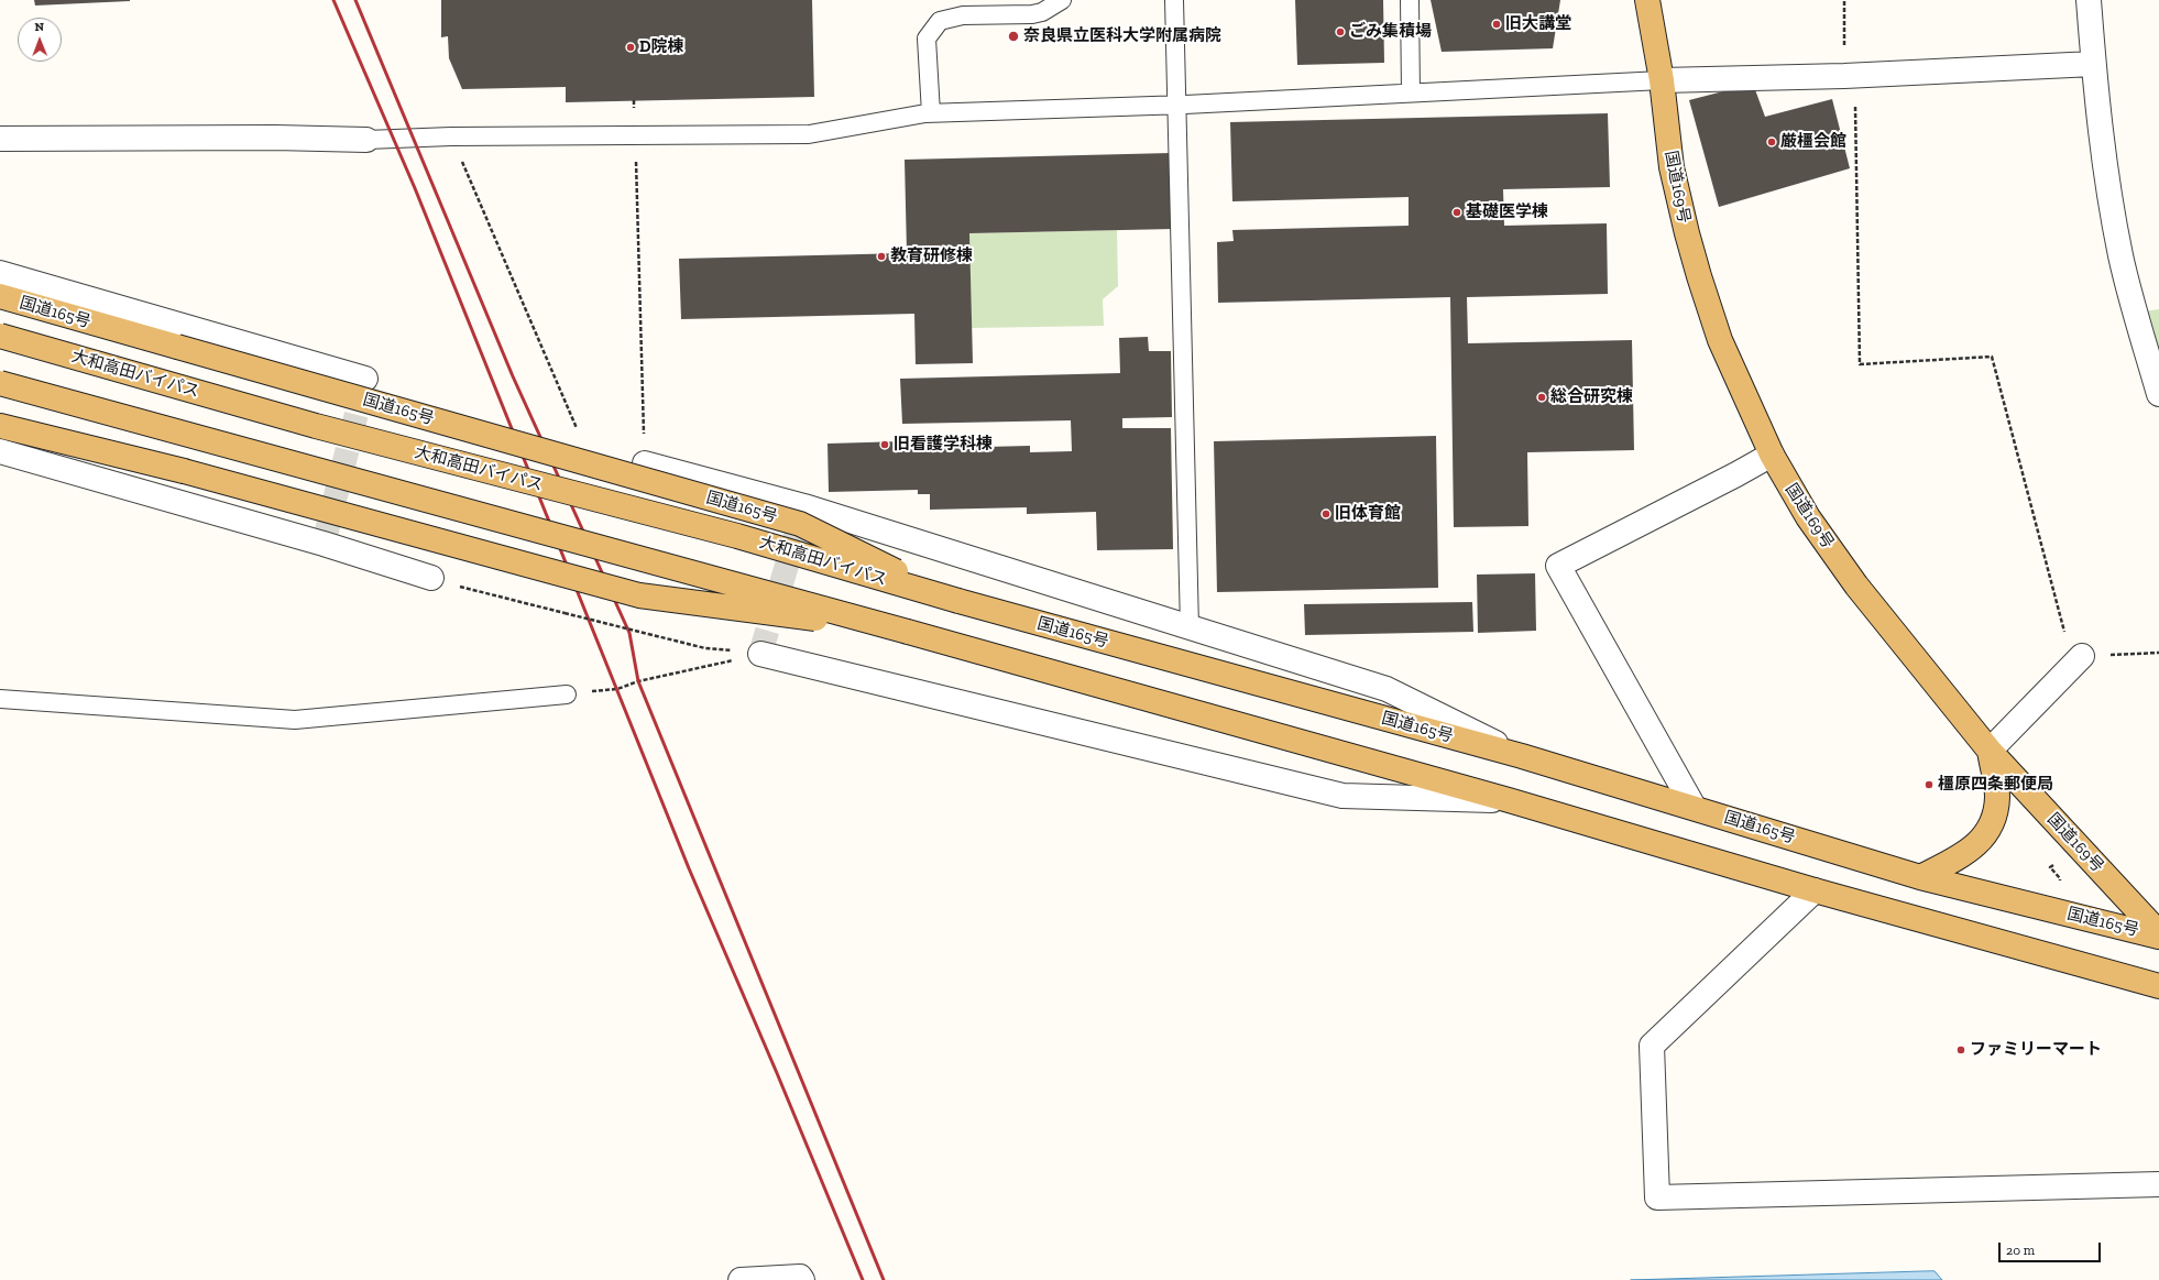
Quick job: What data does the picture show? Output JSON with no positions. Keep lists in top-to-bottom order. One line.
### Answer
{"streets":{"highway":["国道169号","国道165号","大和高田バイパス"]},"crossings":[["国道169号","国道165号"],["国道165号","大和高田バイパス"]],"places":["旧大講堂","ごみ集積場","奈良県立医科大学附属病院","D院棟","厳橿会館","基礎医学棟","教育研修棟","総合研究棟","旧看護学科棟","旧体育館","橿原四条郵便局","ファミリーマート"],"scale_bar":"20 m","north":"top"}
